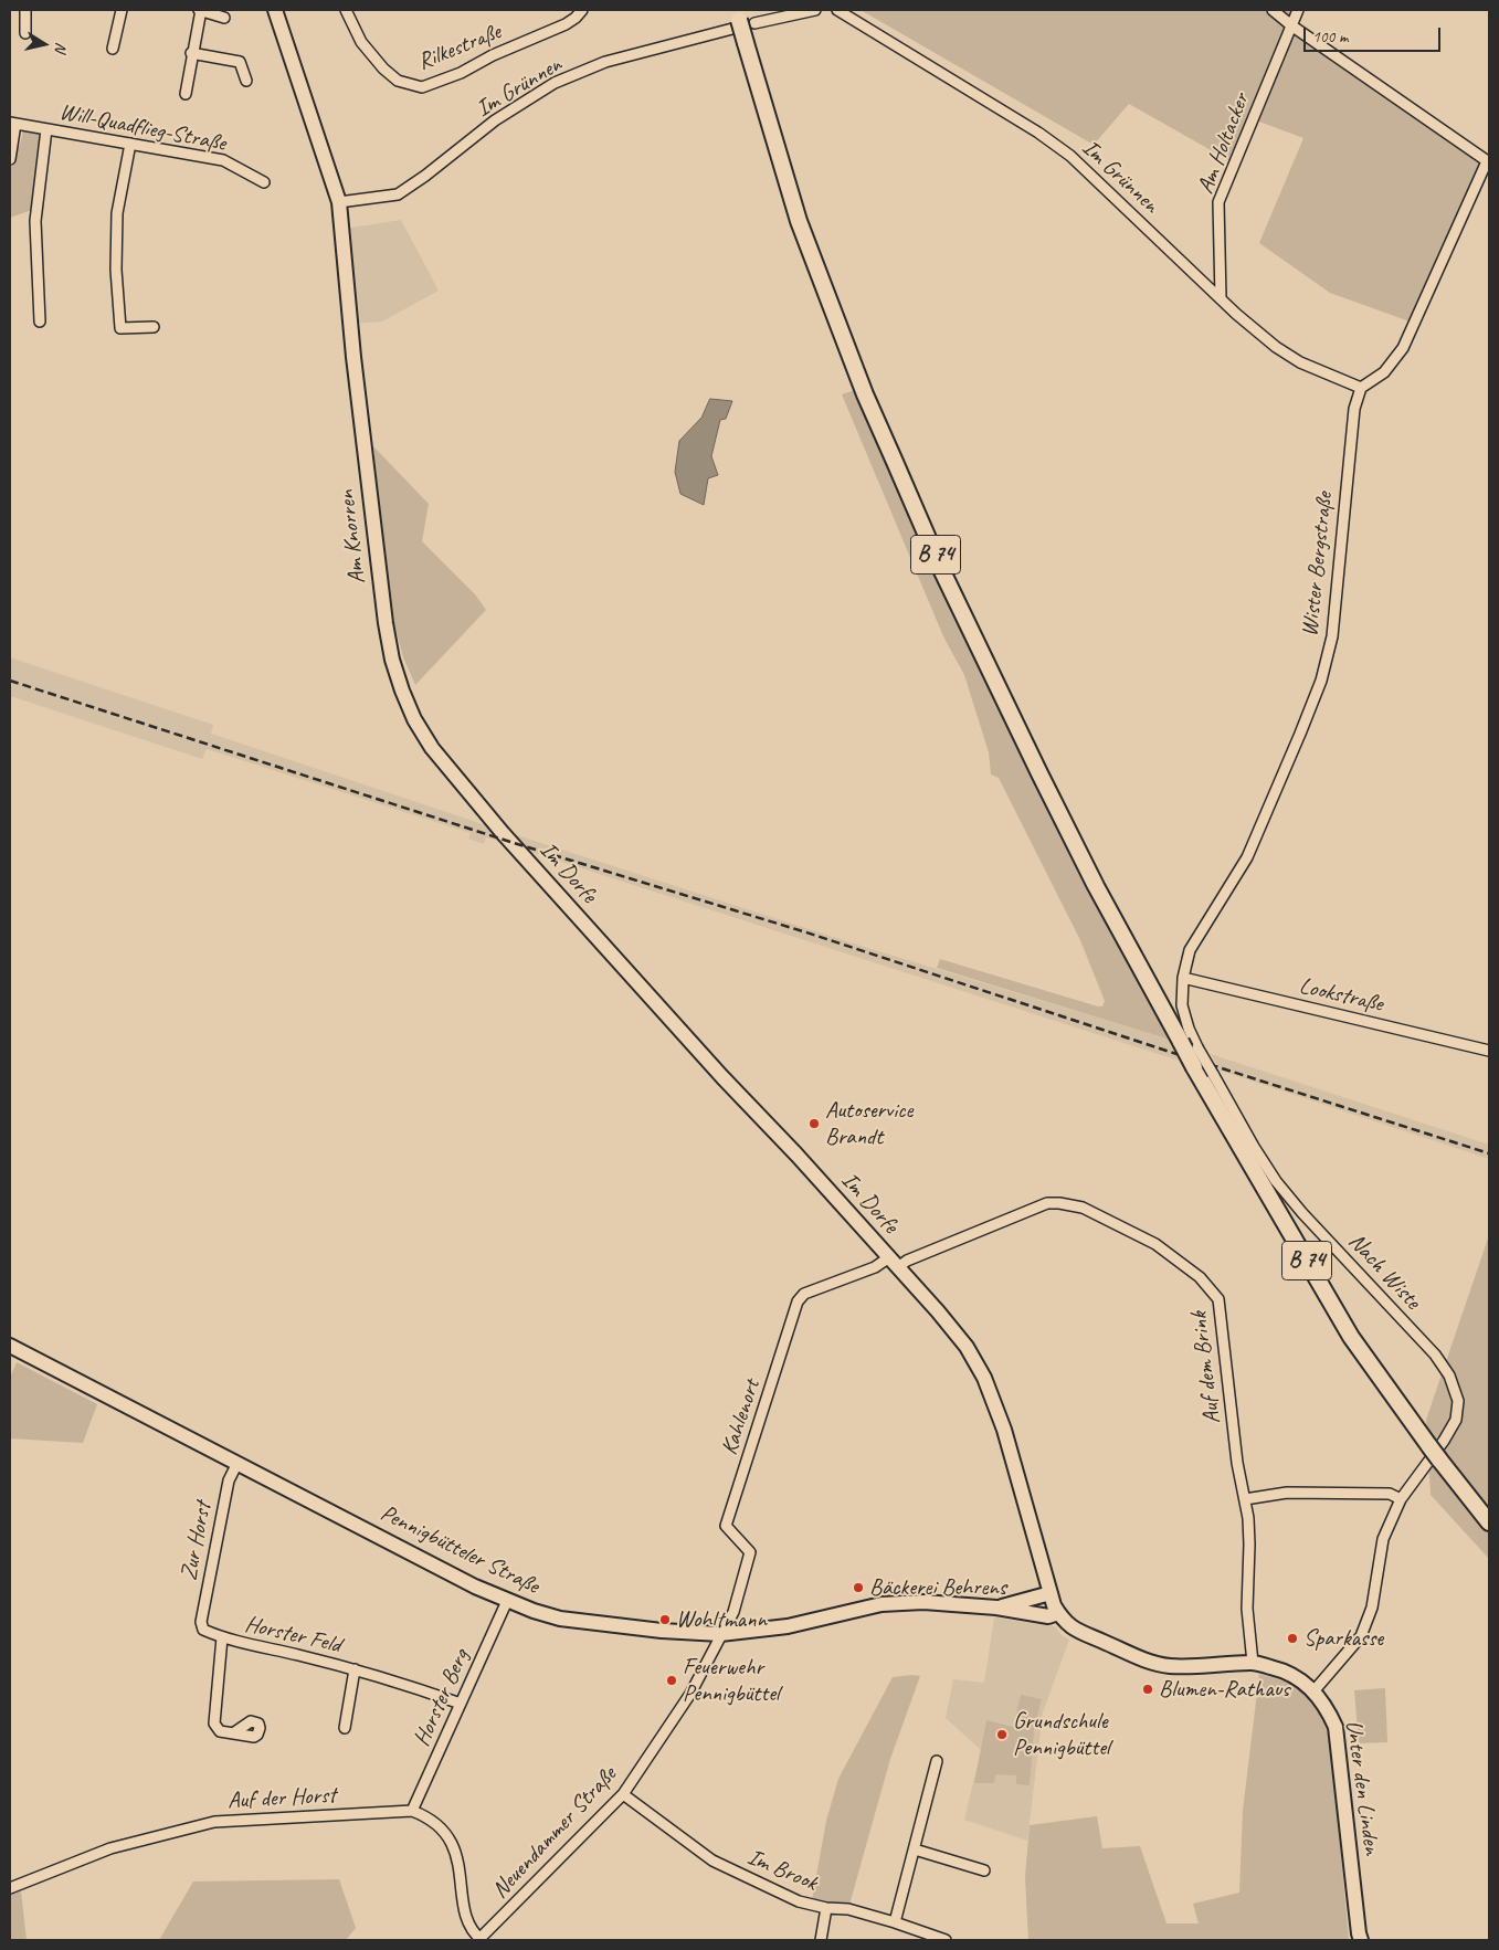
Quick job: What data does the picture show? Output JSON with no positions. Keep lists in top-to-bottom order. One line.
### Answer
{"streets":{"main road":["B 74"],"street":["Rilkestraße","Im Grünnen","Will-Quadflieg-Straße","Am Holtacker","Am Knorren","Wister Bergstraße","Im Dorfe","Lookstraße","Nach Wiste","Auf dem Brink","Kahlenort","Zur Horst","Pennigbütteler Straße","Horster Feld","Horster Berg","Unter den Linden","Auf der Horst","Neuendammer Straße","Im Brook"]},"crossings":[["Im Grünnen","Am Holtacker"],["Im Grünnen","Am Knorren"],["Im Grünnen","B 74"],["Im Grünnen","Wister Bergstraße"],["Am Knorren","Im Dorfe"],["Wister Bergstraße","Lookstraße"],["Wister Bergstraße","Nach Wiste"],["Im Dorfe","Auf dem Brink"],["Im Dorfe","Kahlenort"],["Im Dorfe","Pennigbütteler Straße"],["Im Dorfe","Unter den Linden"],["Nach Wiste","Unter den Linden"],["Auf dem Brink","Kahlenort"],["Auf dem Brink","Unter den Linden"],["Kahlenort","Pennigbütteler Straße"],["Kahlenort","Neuendammer Straße"],["Zur Horst","Pennigbütteler Straße"],["Zur Horst","Horster Feld"],["Pennigbütteler Straße","Horster Berg"],["Pennigbütteler Straße","Unter den Linden"],["Pennigbütteler Straße","Neuendammer Straße"],["Horster Feld","Horster Berg"],["Horster Berg","Auf der Horst"],["Neuendammer Straße","Im Brook"]],"places":["Autoservice Brandt","Bäckerei Behrens","Wohltmann","Sparkasse","Feuerwehr Pennigbüttel","Blumen-Rathaus","Grundschule Pennigbüttel"],"scale_bar":"100 m","north":"right"}
